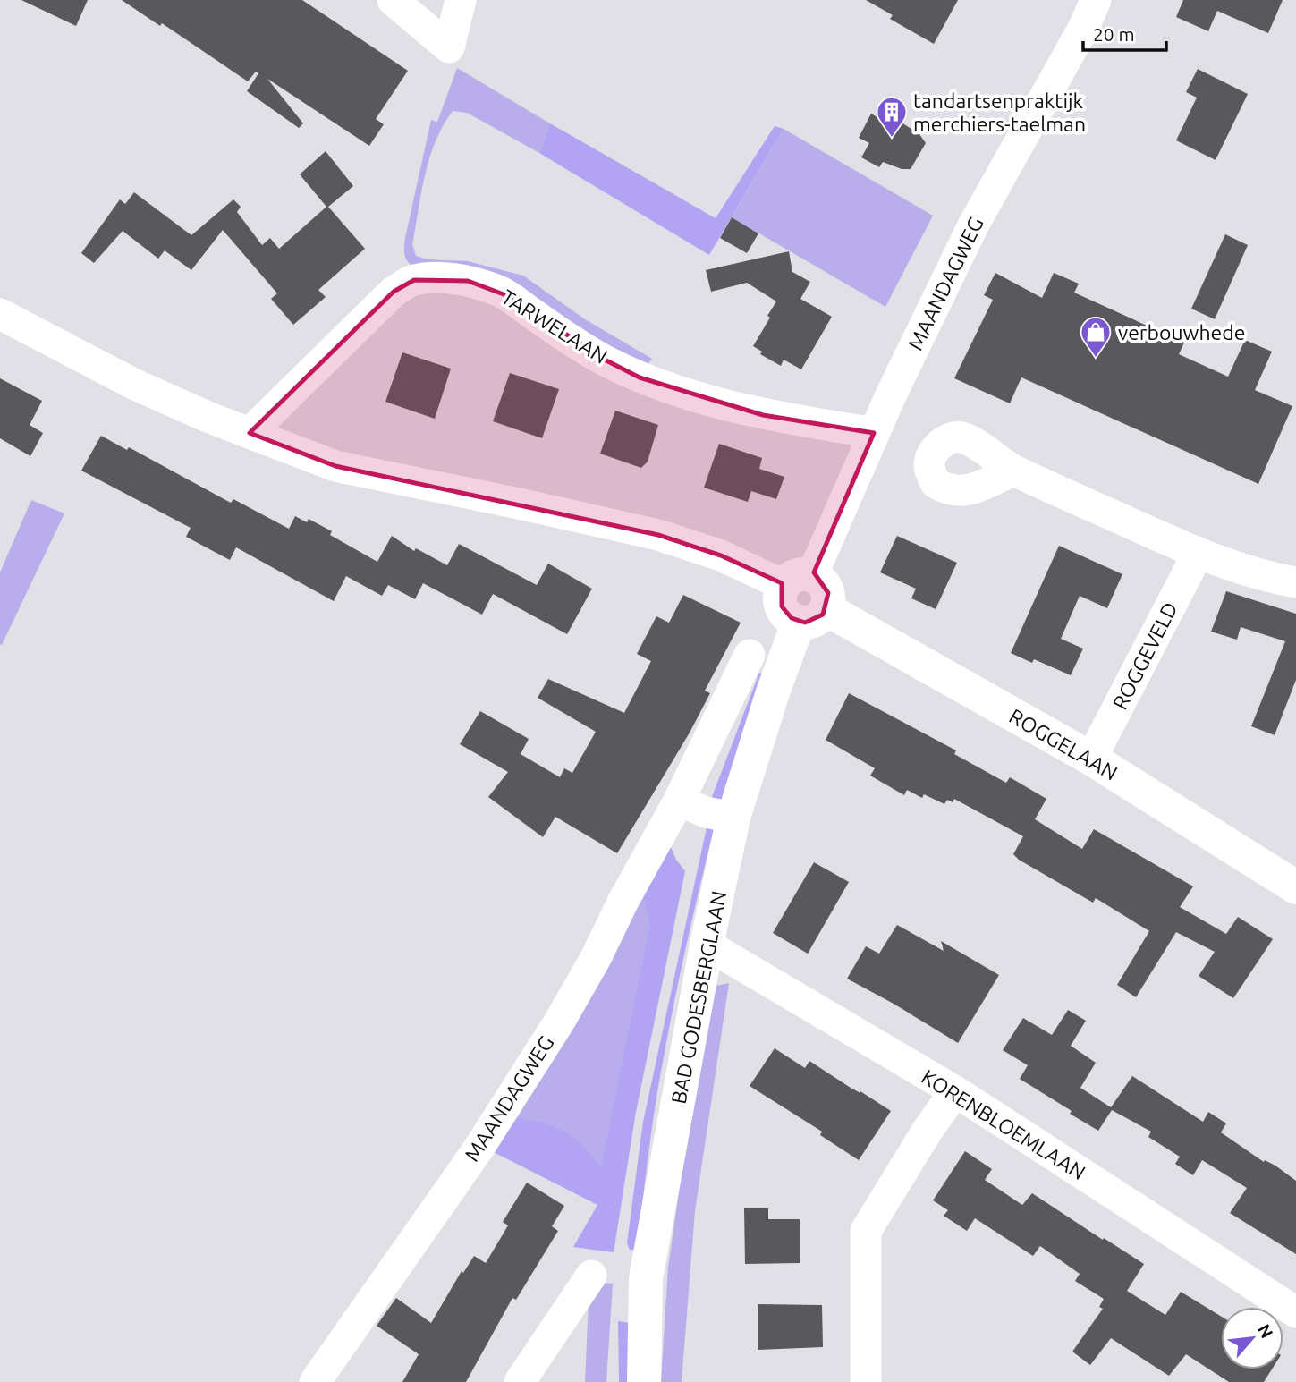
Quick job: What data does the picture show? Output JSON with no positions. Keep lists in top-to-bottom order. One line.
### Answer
{"streets":{"street":["MAANDAGWEG","TARWELAAN","ROGGEVELD","ROGGELAAN","BAD GODESBERGLAAN","KORENBLOEMLAAN"]},"crossings":[["MAANDAGWEG","TARWELAAN"],["ROGGEVELD","ROGGELAAN"],["ROGGELAAN","BAD GODESBERGLAAN"],["BAD GODESBERGLAAN","KORENBLOEMLAAN"]],"places":{"building":["tandartsenpraktijk merchiers-taelman"],"shop":["verbouwhede"]},"scale_bar":"20 m","north":"top right"}
